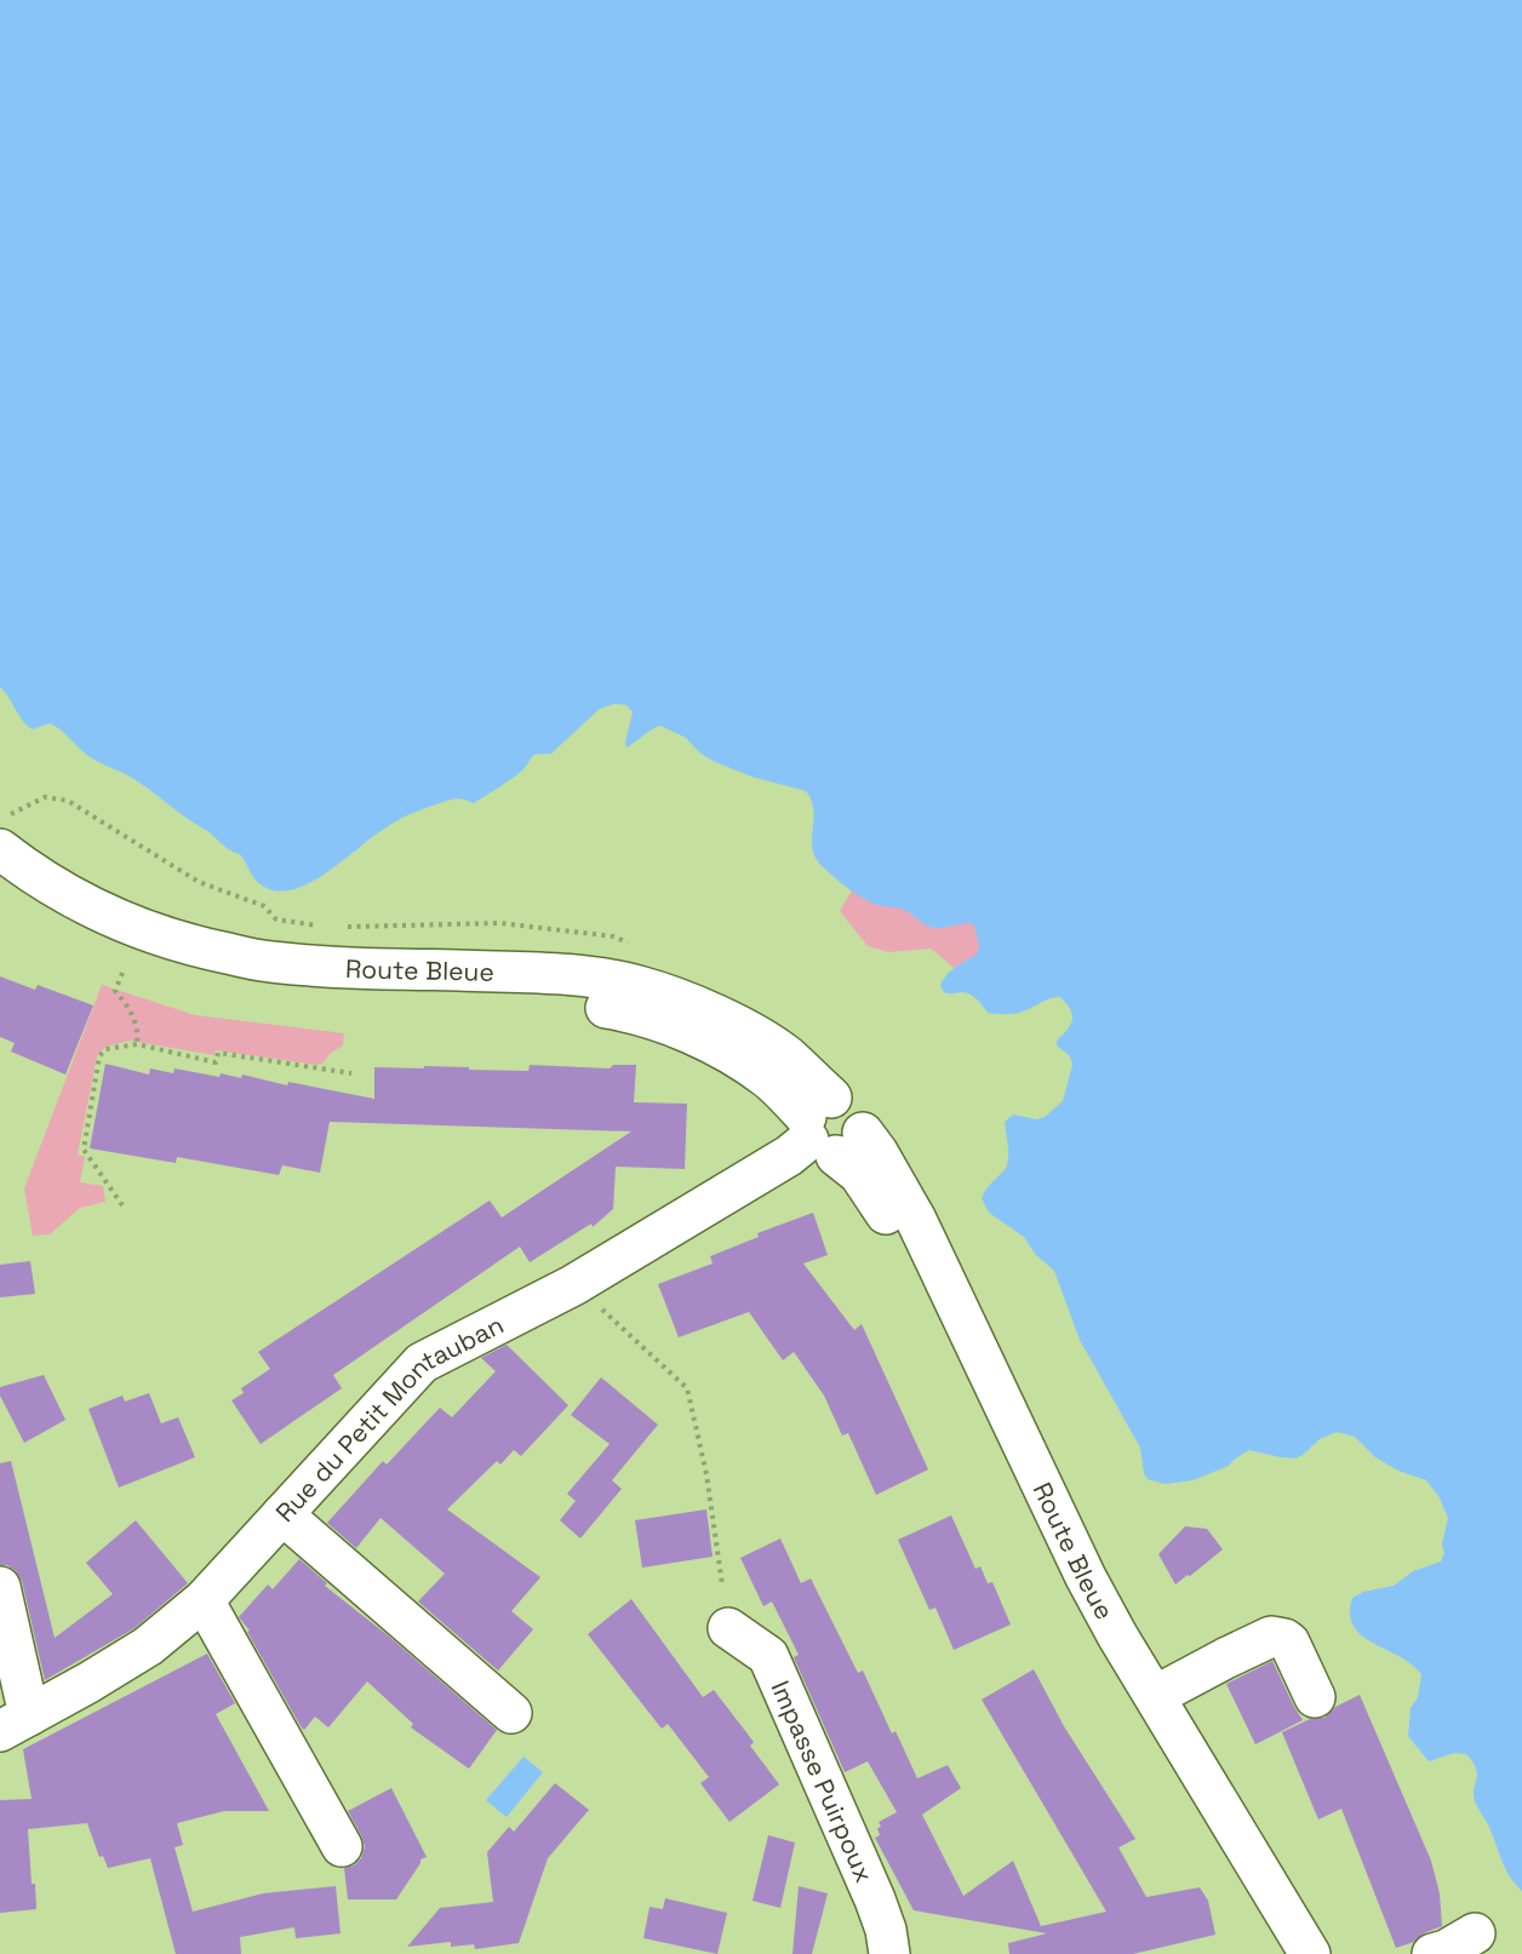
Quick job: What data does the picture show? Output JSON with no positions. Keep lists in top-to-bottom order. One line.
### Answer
{"streets":{"street":["Route Bleue","Rue du Petit Montauban","Impasse Puirpoux"]},"crossings":[["Route Bleue","Rue du Petit Montauban"]]}
